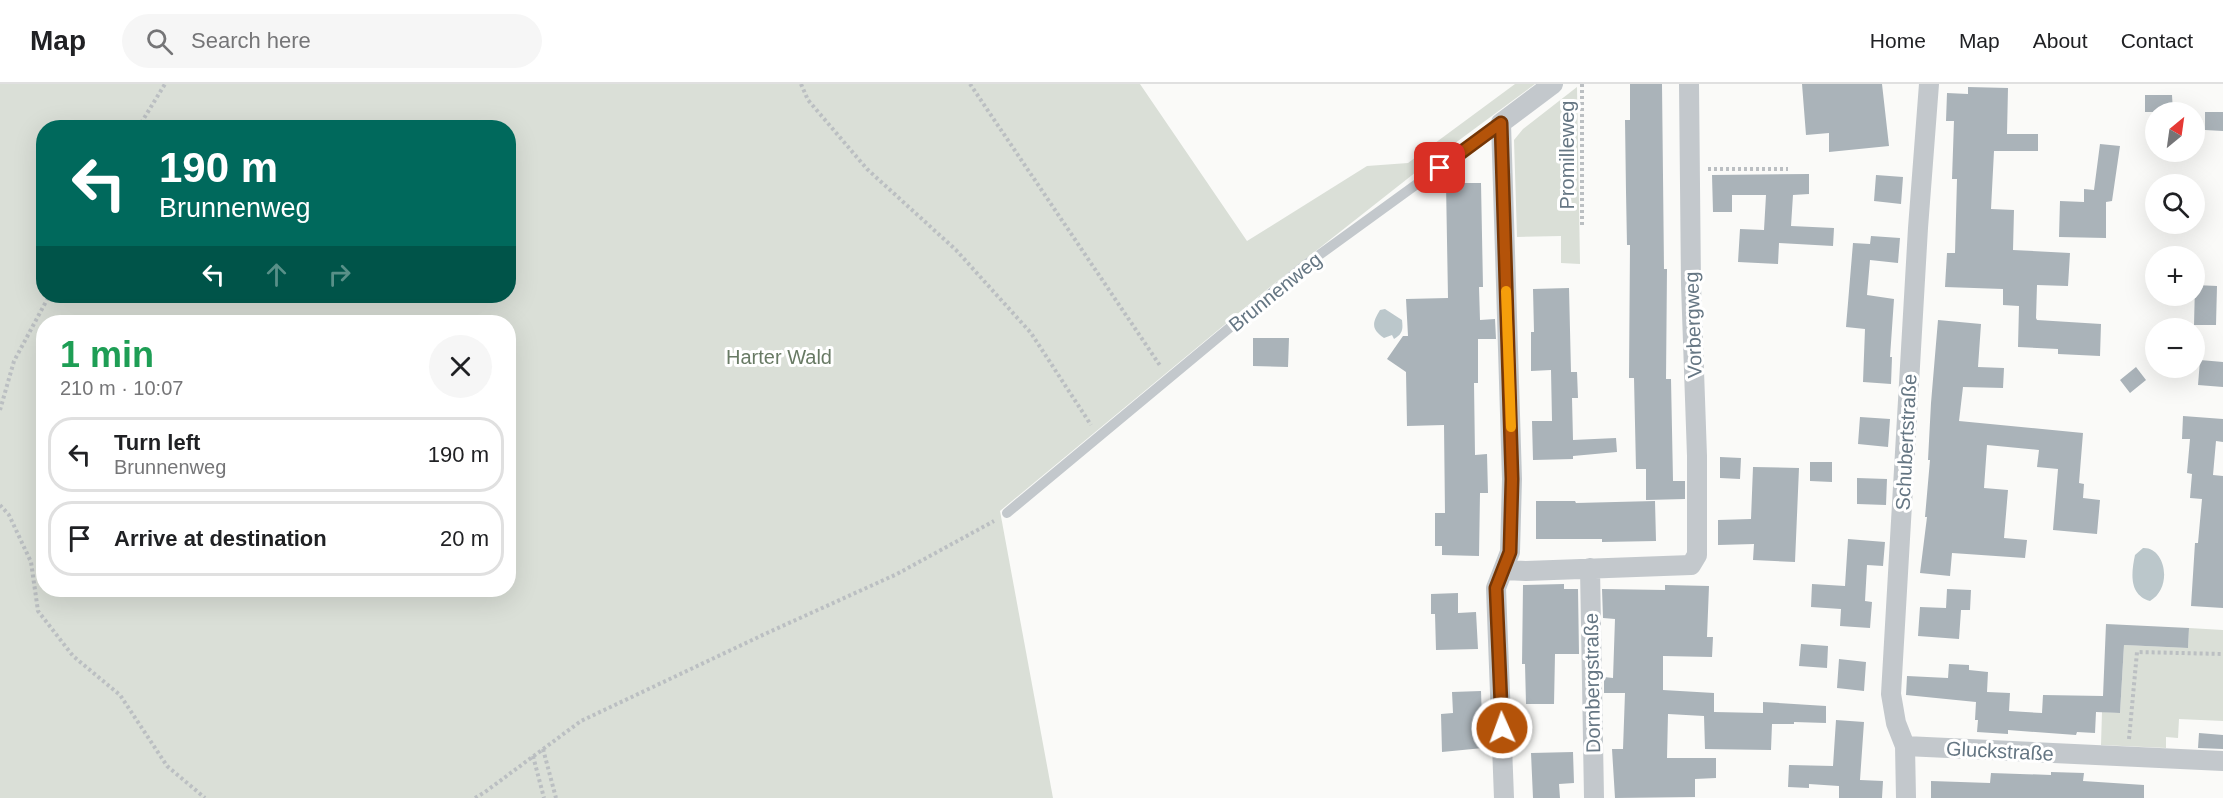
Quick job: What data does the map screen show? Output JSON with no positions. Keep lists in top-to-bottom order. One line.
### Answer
{"streets":{"street":["Brunnenweg","Vorbergweg","Schubertstraße","Dornbergstraße","Gluckstraße"],"path":["Promilleweg"]},"crossings":[["Vorbergweg","Dornbergstraße"],["Schubertstraße","Gluckstraße"]],"parks":["Harter Wald"],"north":"top right","page":{"header":"Map","search":"Search here","nav":["Home","Map","About","Contact"],"map_buttons":["+","−"],"turn":["190 m","Brunnenweg"],"heading":["1 min","210 m · 10:07"],"list":[{"name":"Turn left","note":"Brunnenweg","value":"190 m"},{"name":"Arrive at destination","value":"20 m"}]}}
